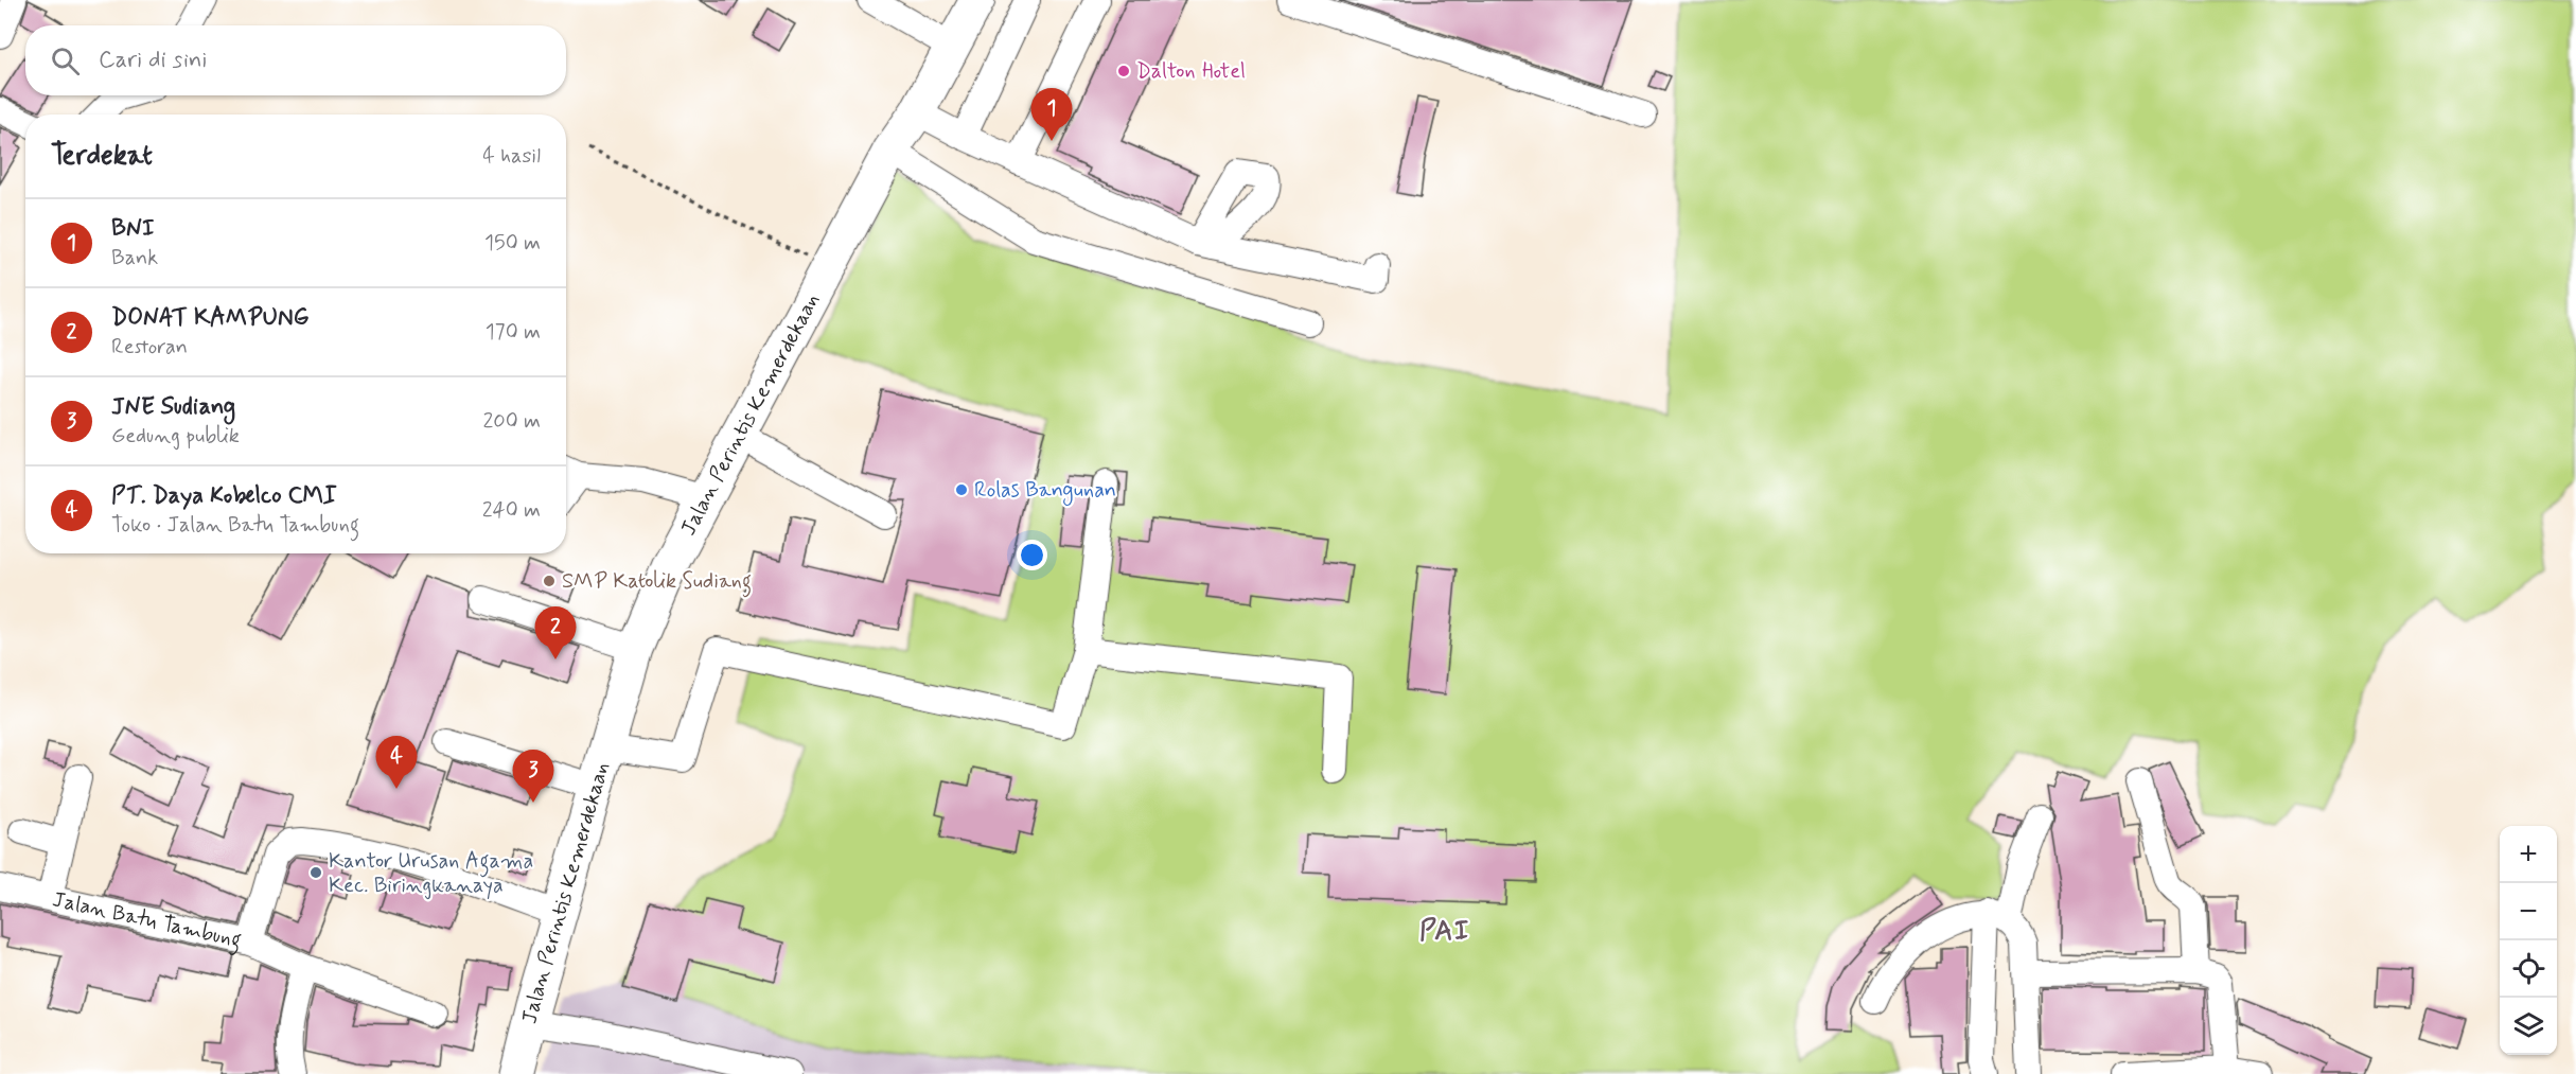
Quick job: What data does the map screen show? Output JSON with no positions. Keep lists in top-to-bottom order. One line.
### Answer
{"streets":{"highway":["Jalan Perintis Kemerdekaan"],"street":["Jalan Batu Tambung"]},"crossings":[["Jalan Perintis Kemerdekaan","Jalan Batu Tambung"]],"districts":["PAI"],"places":["Dalton Hotel","Rolas Bangunan","SMP Katolik Sudiang","Kantor Urusan Agama Kec. Biringkanaya"],"page":{"search":"Cari di sini","pins":["1","2","4","3"],"heading":["Terdekat","4 hasil"],"list":[{"mark":"1","name":"BNI","note":"Bank","value":"150 m"},{"mark":"2","name":"DONAT KAMPUNG","note":"Restoran","value":"170 m"},{"mark":"3","name":"JNE Sudiang","note":"Gedung publik","value":"200 m"},{"mark":"4","name":"PT. Daya Kobelco CMI","note":"Toko · Jalan Batu Tambung","value":"240 m"}],"map_buttons":["+","−"]}}
